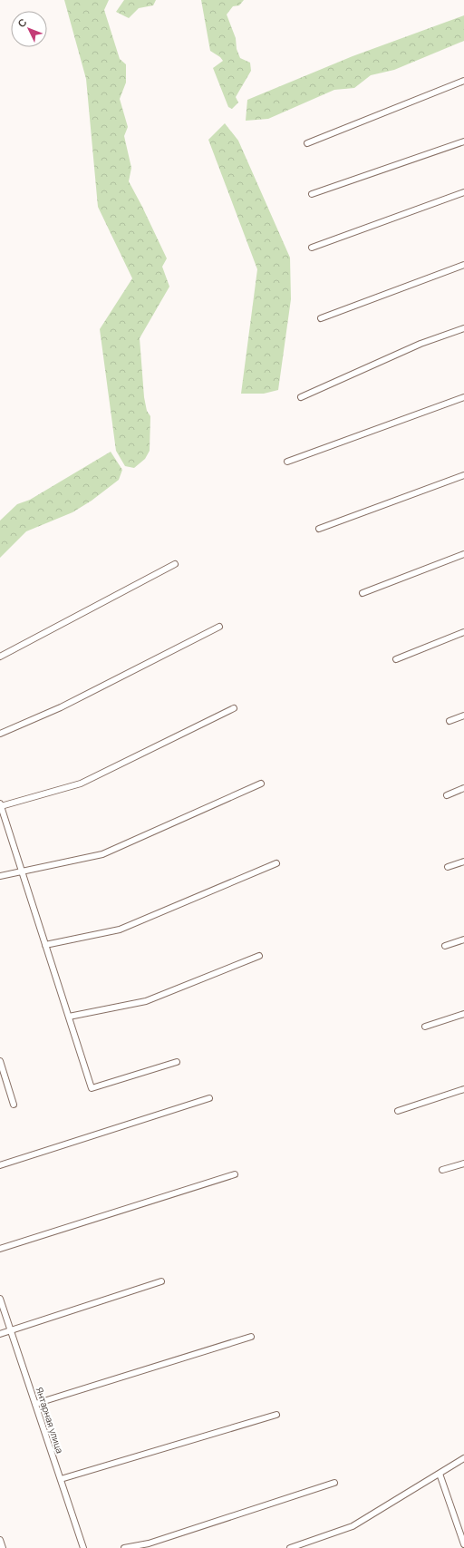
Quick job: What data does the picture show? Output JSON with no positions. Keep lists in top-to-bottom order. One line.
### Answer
{"streets":{"street":["Янтарная улица"]},"north":"top left"}
